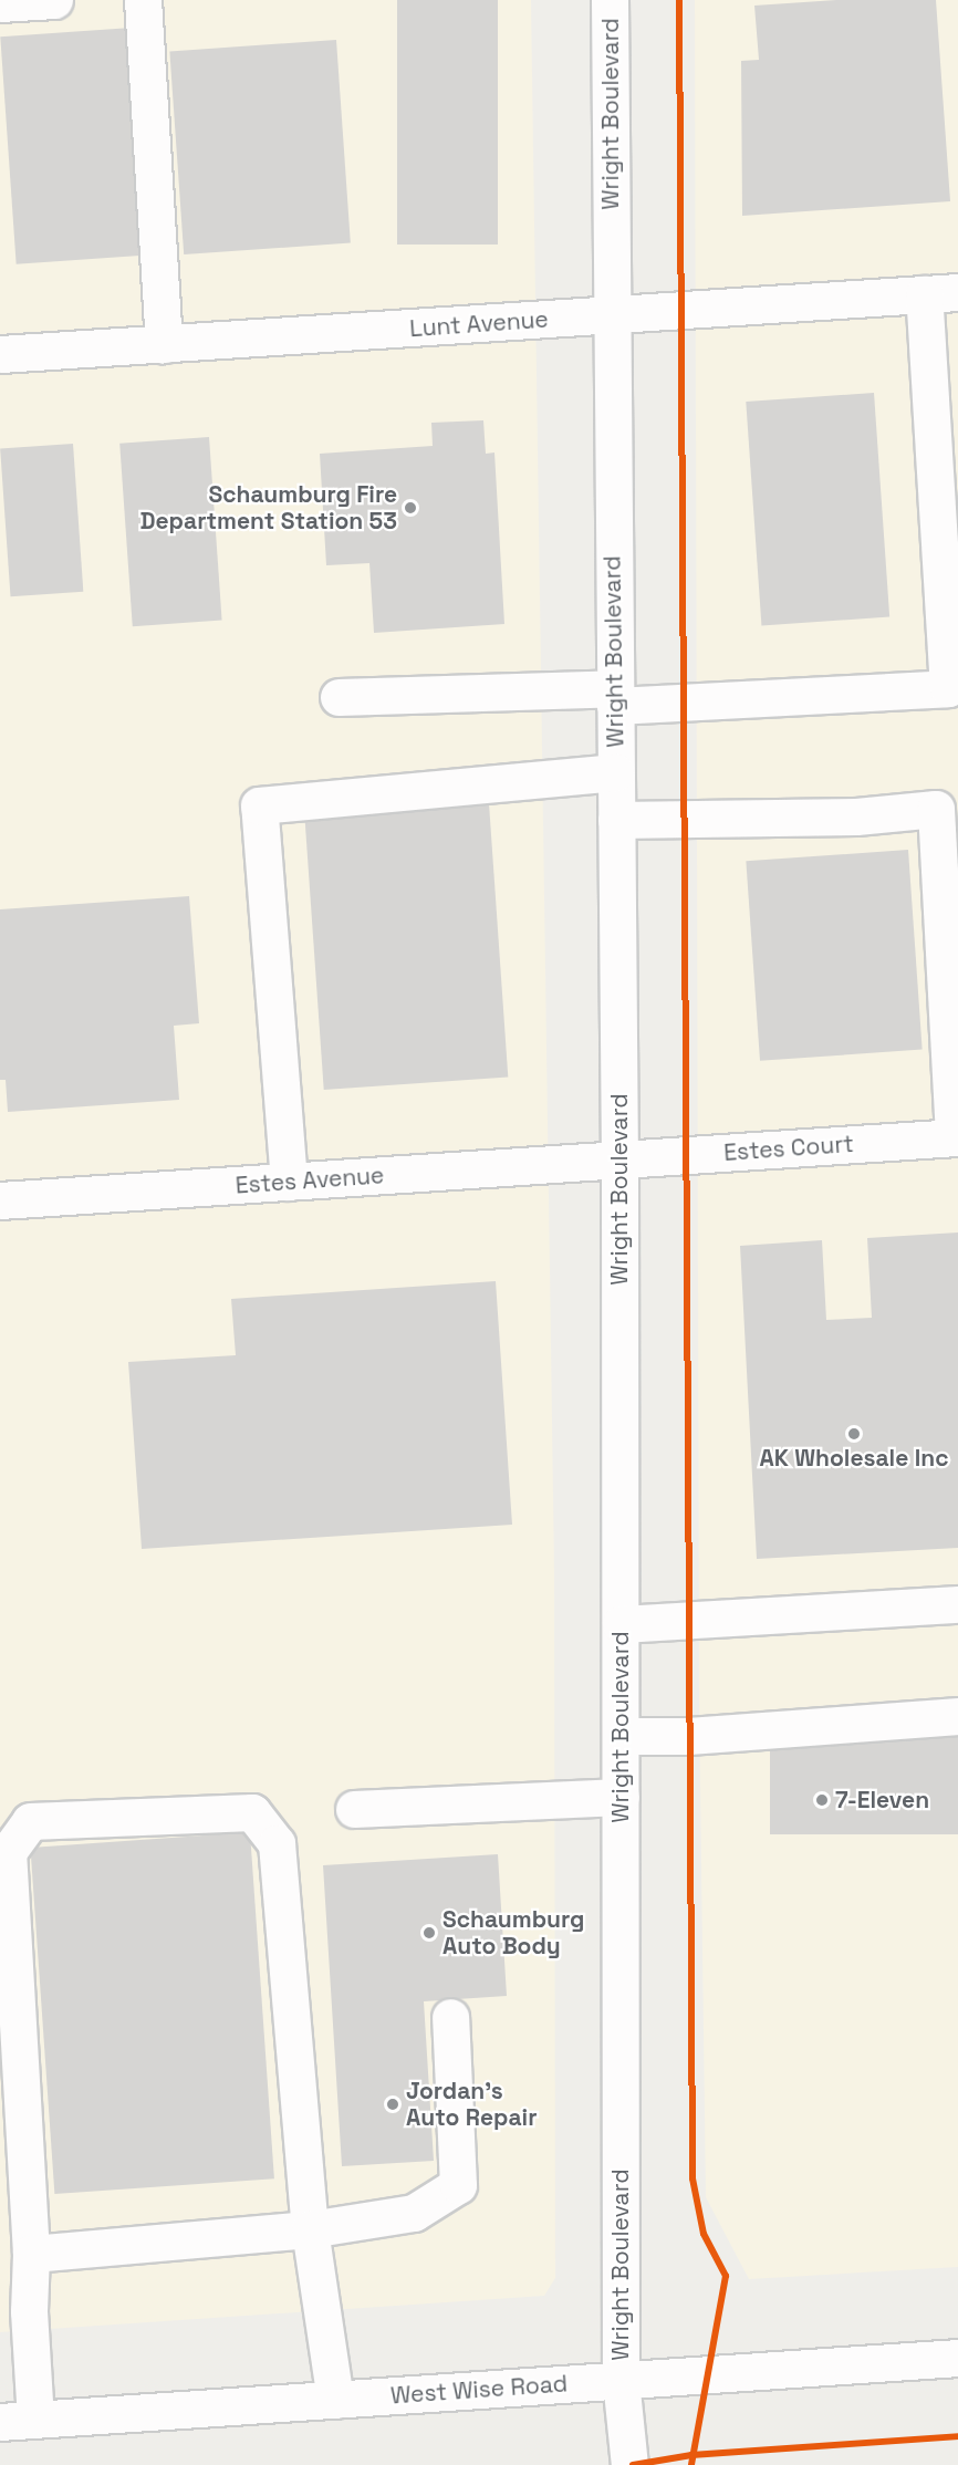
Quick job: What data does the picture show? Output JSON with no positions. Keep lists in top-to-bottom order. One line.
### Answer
{"streets":{"street":["Wright Boulevard","Lunt Avenue","Estes Court","Estes Avenue","West Wise Road"]},"crossings":[["Wright Boulevard","Lunt Avenue"],["Wright Boulevard","Estes Court"],["Wright Boulevard","Estes Avenue"],["Wright Boulevard","West Wise Road"],["Estes Court","Estes Avenue"]],"places":["Schaumburg Fire Department Station 53","AK Wholesale Inc","7-Eleven","Schaumburg Auto Body","Jordan's Auto Repair"]}
